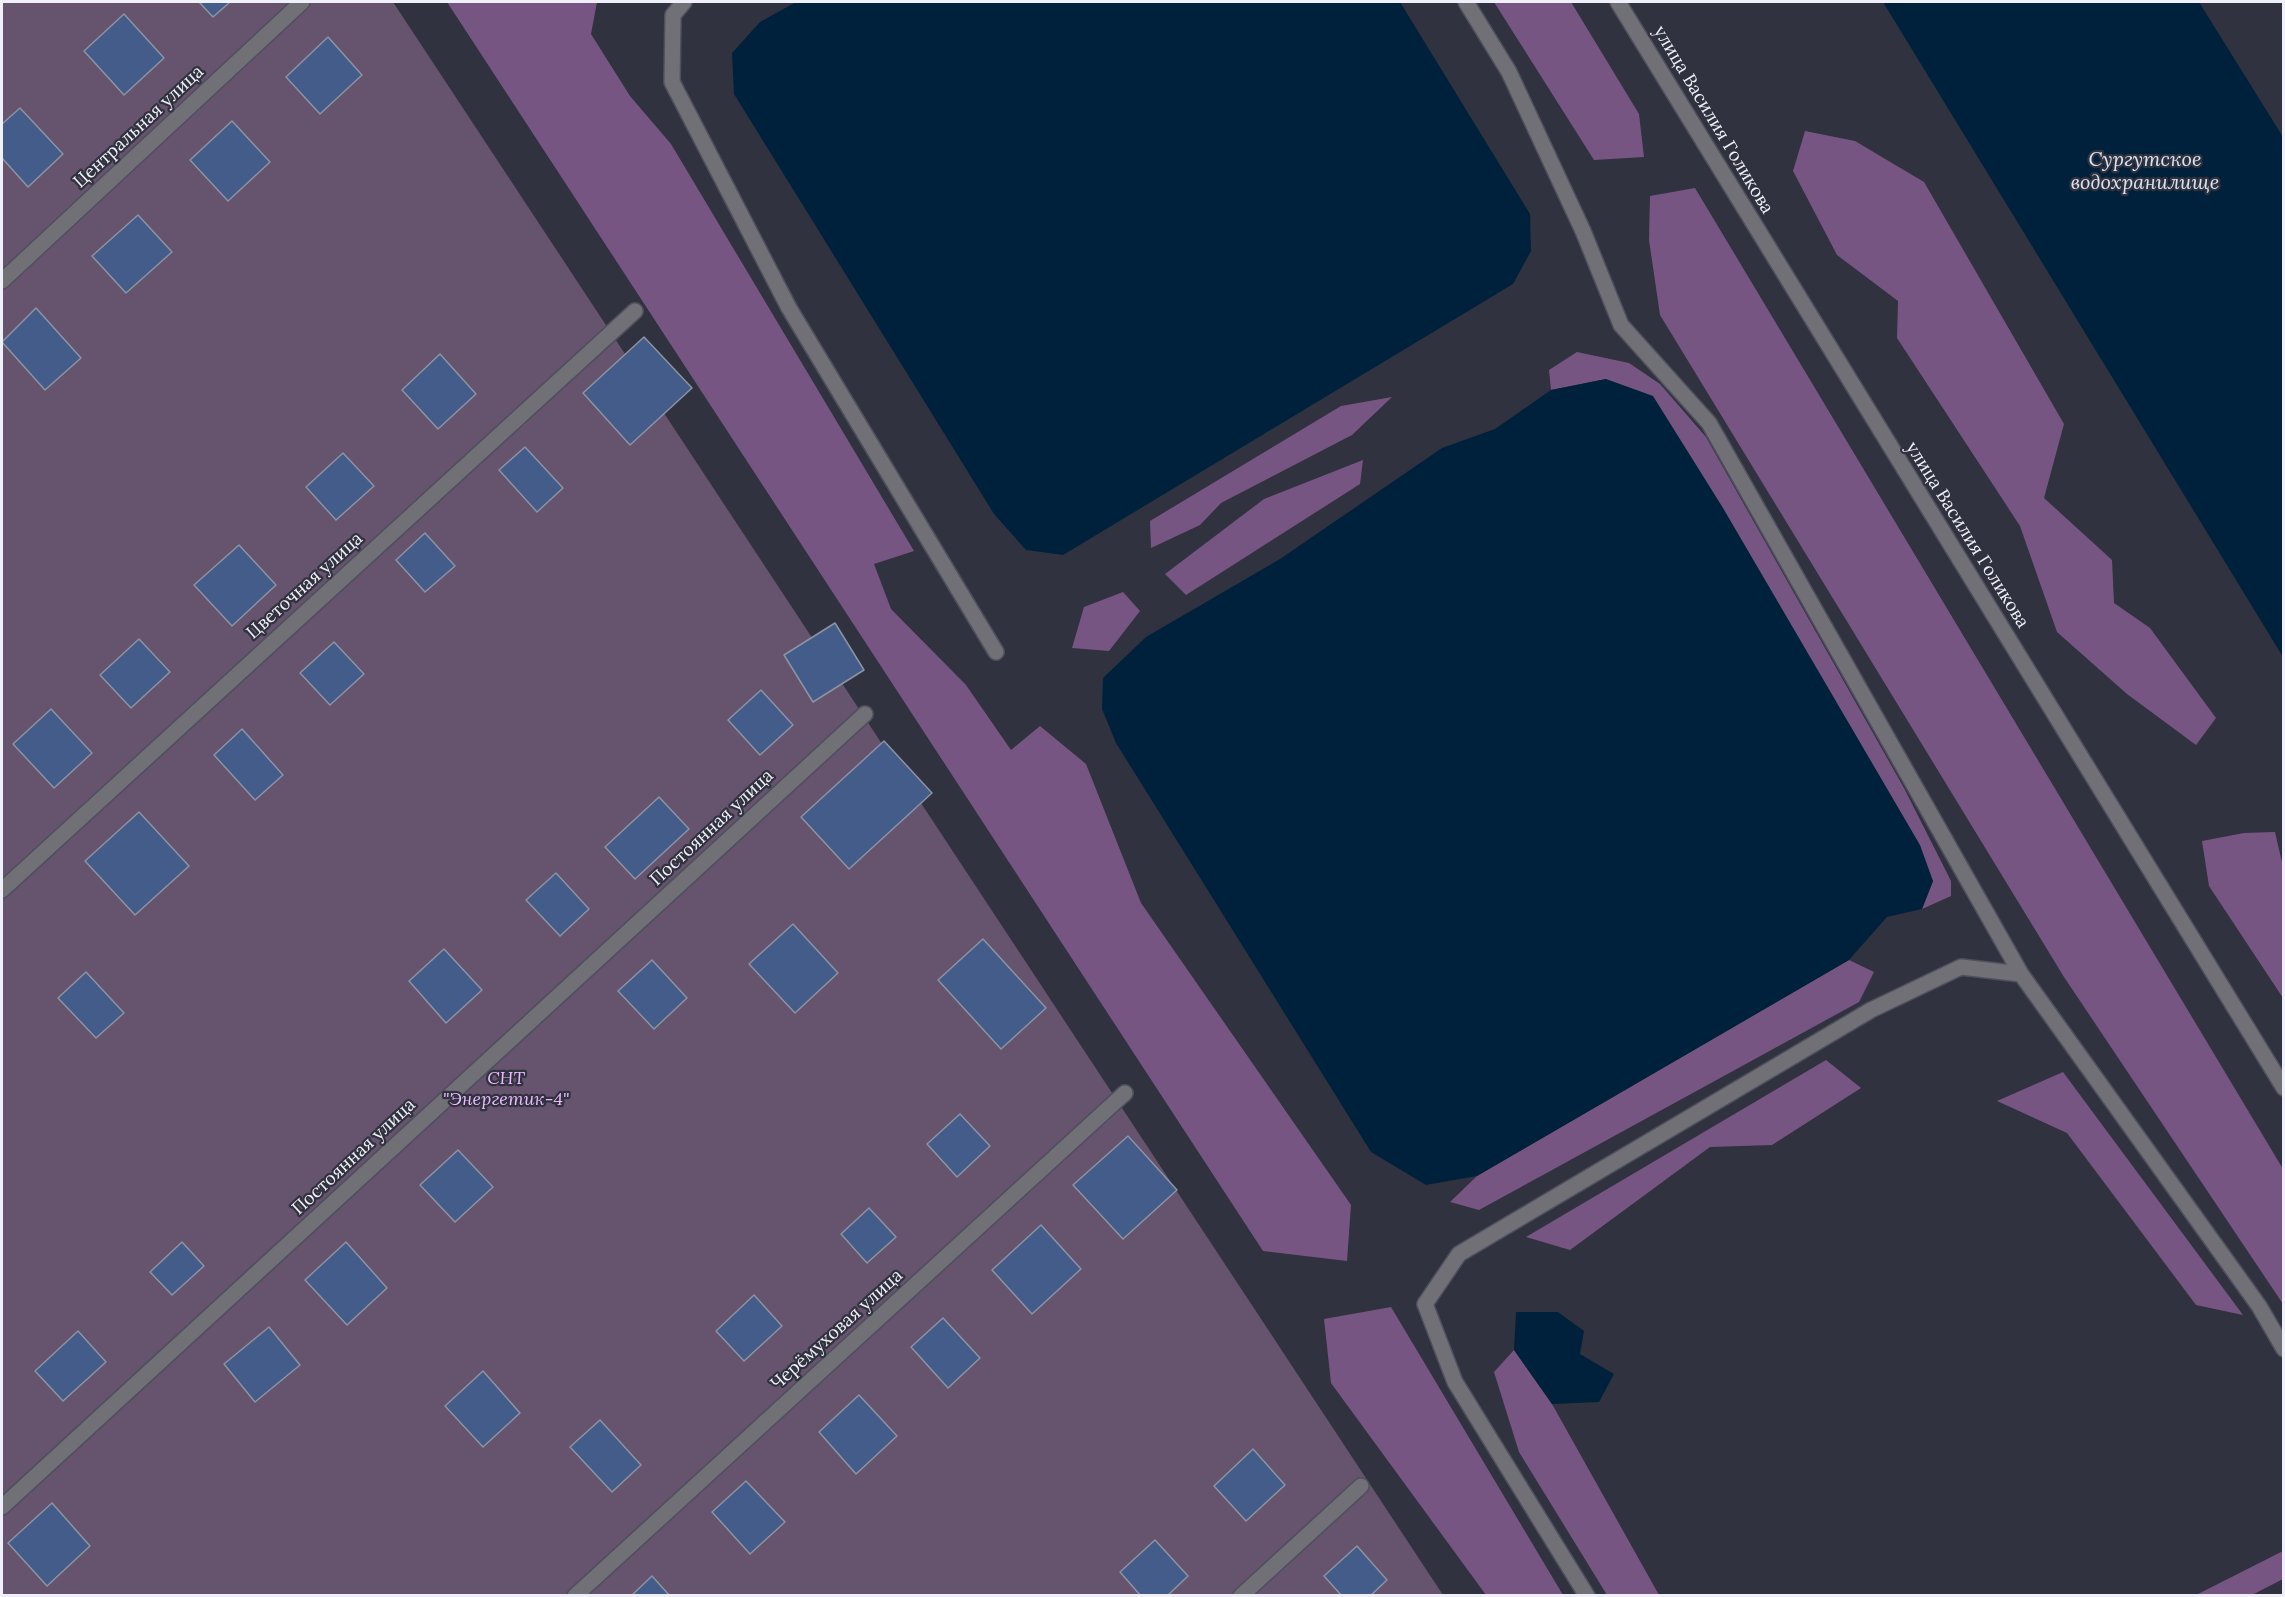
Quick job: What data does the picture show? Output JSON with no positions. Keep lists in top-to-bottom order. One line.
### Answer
{"streets":{"street":["улица Василия Голикова","Центральная улица","Цветочная улица","Постоянная улица","Черёмуховая улица"]},"water":["Сургутское водохранилище"],"parks":["СНТ \"Энергетик-4\""]}
